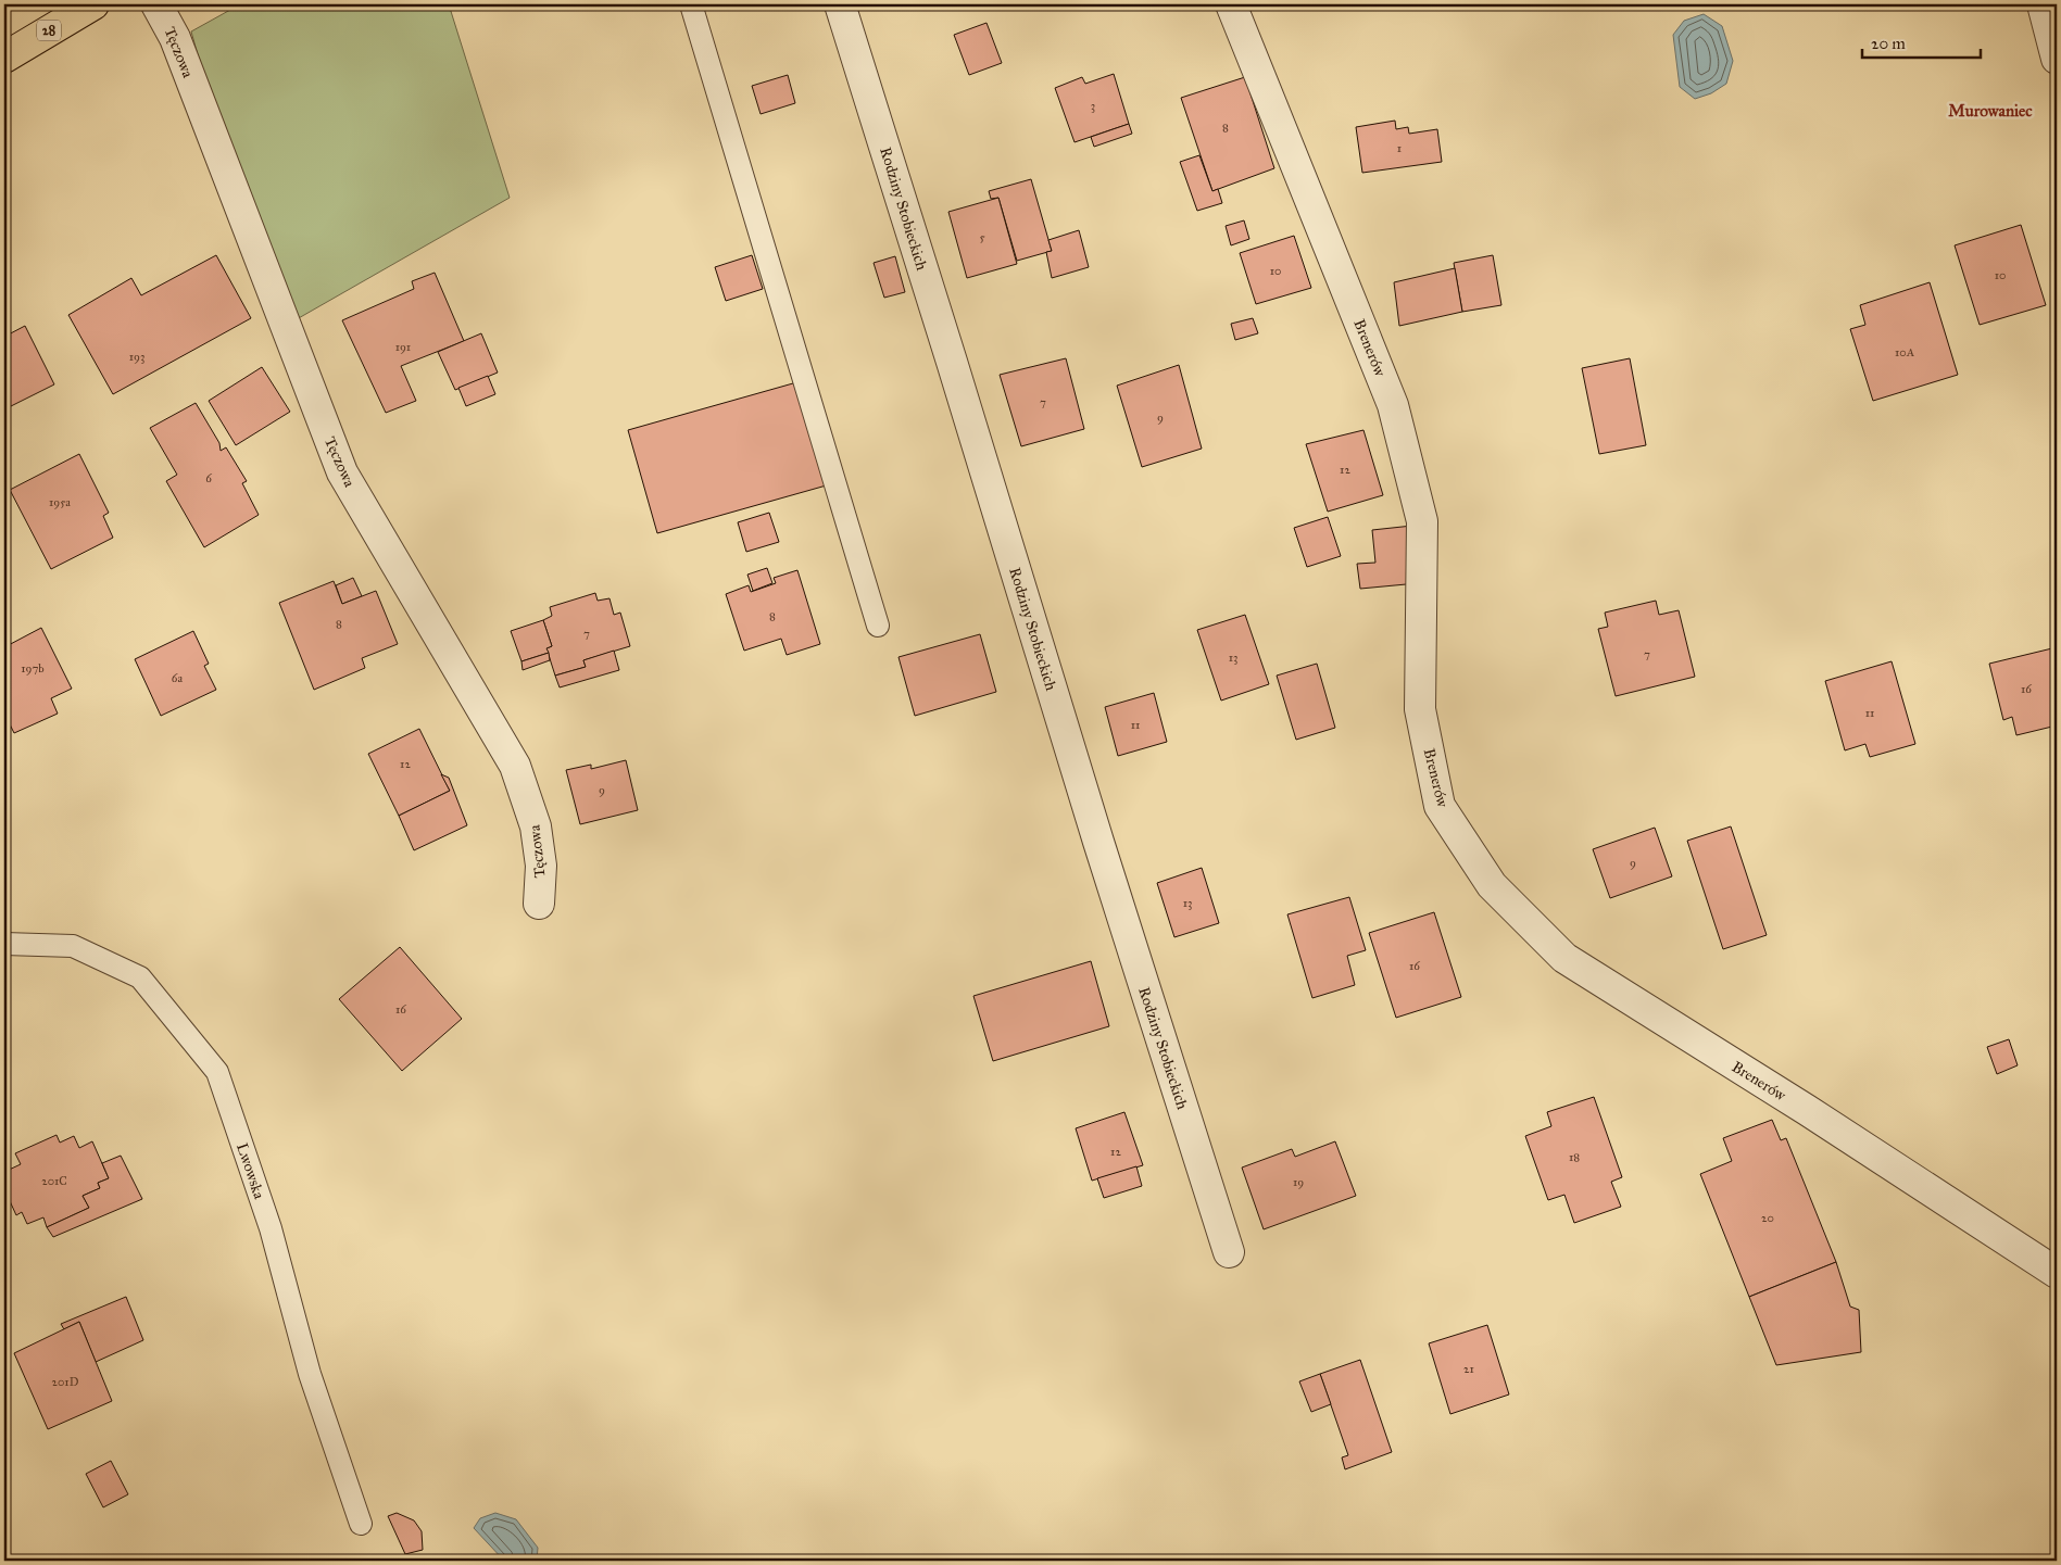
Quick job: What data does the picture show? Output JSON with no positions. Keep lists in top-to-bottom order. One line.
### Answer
{"streets":{"main road":["28"],"street":["Tęczowa","Rodziny Stobieckich","Brenerów"],"lane":["Lwowska"]},"districts":["Murowaniec"],"house_numbers":["3","8","1","5","10","10","191","10A","193","7","9","12","6","195a","8","8","7","7","13","197b","6a","16","11","11","12","9","9","13","16","16","12","18","201C","19","20","21","201D"],"scale_bar":"20 m"}
